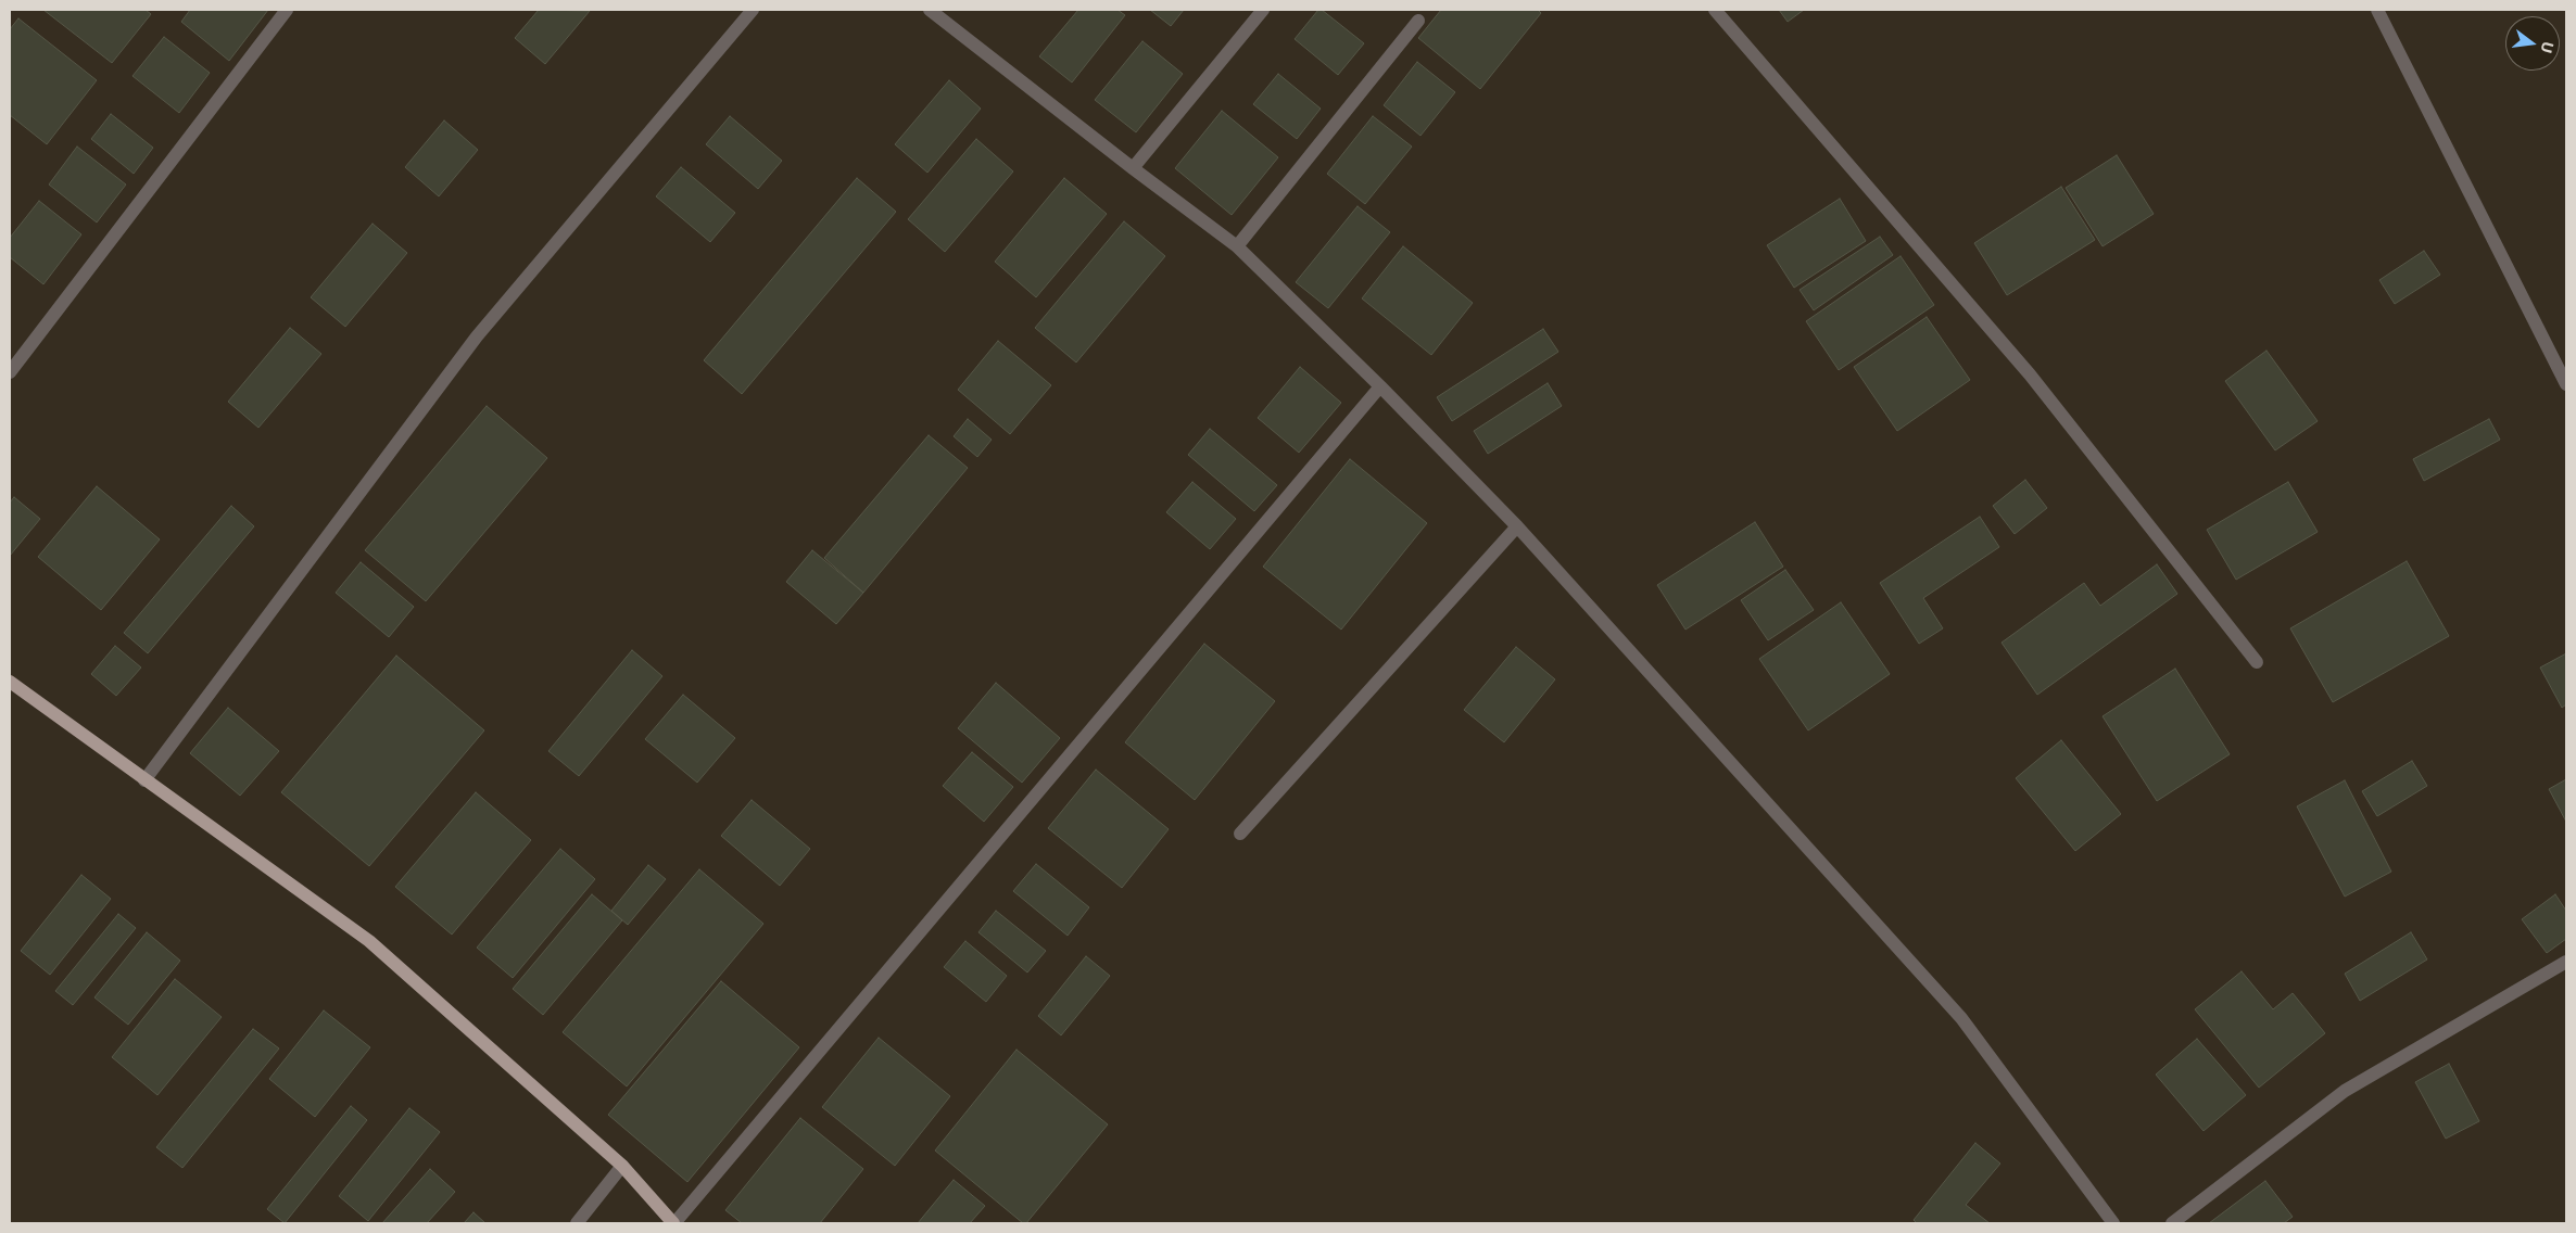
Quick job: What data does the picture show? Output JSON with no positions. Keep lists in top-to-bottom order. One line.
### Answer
{"north":"right"}
